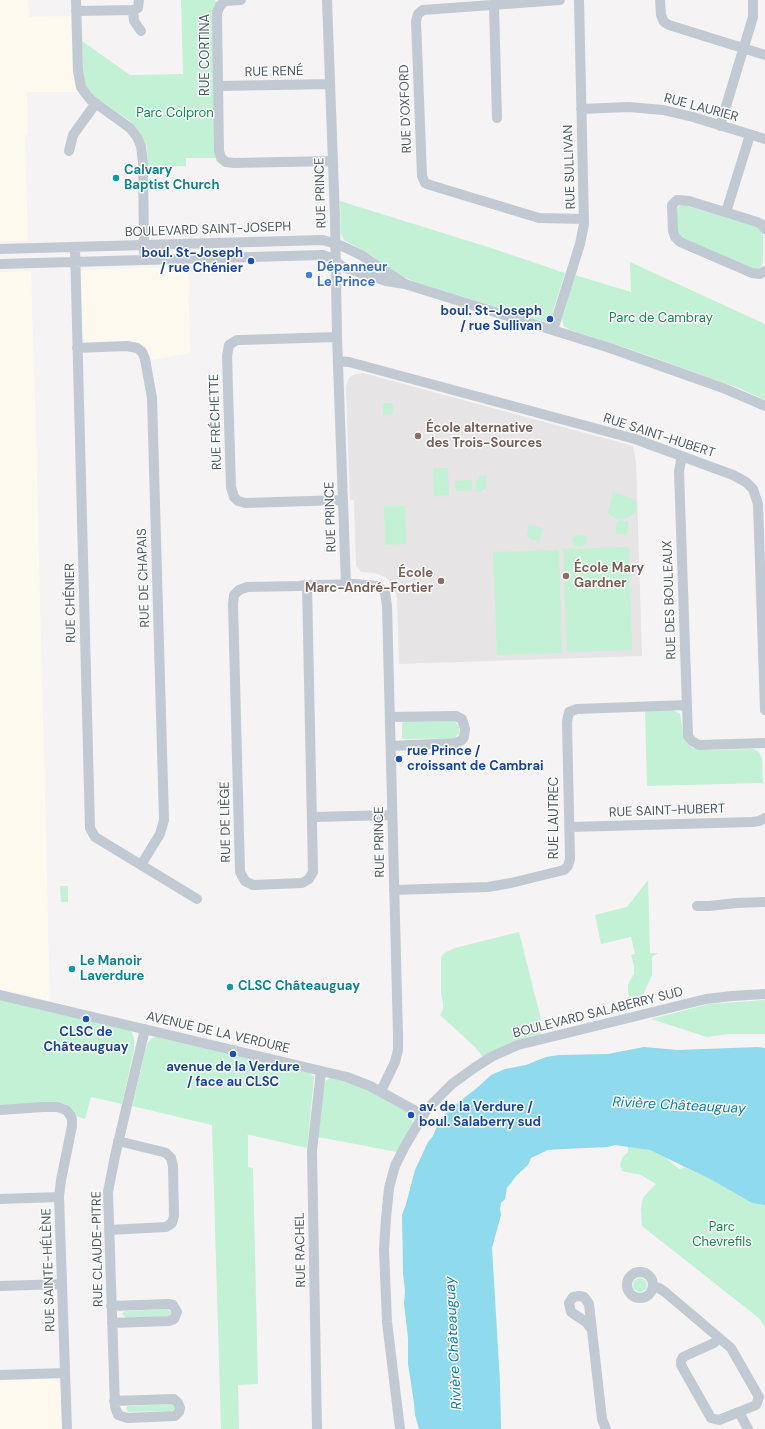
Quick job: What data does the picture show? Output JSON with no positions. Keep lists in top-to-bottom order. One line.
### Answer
{"streets":{"street":["RUE CORTINA","RUE RENÉ","RUE LAURIER","RUE D'OXFORD","RUE SULLIVAN","RUE PRINCE","BOULEVARD SAINT-JOSEPH","RUE FRÉCHETTE","RUE SAINT-HUBERT","RUE DE CHAPAIS","RUE DES BOULEAUX","RUE CHÉNIER","RUE LAUTREC","RUE DE LIÈGE","BOULEVARD SALABERRY SUD","AVENUE DE LA VERDURE","RUE CLAUDE-PITRE","RUE RACHEL","RUE SAINTE-HÉLÈNE"]},"crossings":[["RUE CORTINA","RUE RENÉ"],["RUE CORTINA","RUE PRINCE"],["RUE RENÉ","RUE PRINCE"],["RUE LAURIER","RUE SULLIVAN"],["RUE D'OXFORD","RUE SULLIVAN"],["RUE SULLIVAN","BOULEVARD SAINT-JOSEPH"],["RUE PRINCE","BOULEVARD SAINT-JOSEPH"],["RUE PRINCE","RUE FRÉCHETTE"],["RUE PRINCE","RUE SAINT-HUBERT"],["RUE PRINCE","RUE LAUTREC"],["RUE PRINCE","RUE DE LIÈGE"],["RUE PRINCE","AVENUE DE LA VERDURE"],["BOULEVARD SAINT-JOSEPH","RUE CHÉNIER"],["RUE SAINT-HUBERT","RUE DES BOULEAUX"],["RUE SAINT-HUBERT","RUE LAUTREC"],["RUE DE CHAPAIS","RUE CHÉNIER"],["RUE DES BOULEAUX","RUE LAUTREC"],["BOULEVARD SALABERRY SUD","AVENUE DE LA VERDURE"],["AVENUE DE LA VERDURE","RUE CLAUDE-PITRE"],["AVENUE DE LA VERDURE","RUE RACHEL"]],"water":["Rivière Châteauguay"],"parks":["Parc Colpron","Parc de Cambray","Parc Chevrefils"],"places":["Calvary Baptist Church","boul. St-Joseph / rue Chénier","Dépanneur Le Prince","boul. St-Joseph / rue Sullivan","École alternative des Trois-Sources","École Mary Gardner","École Marc-André-Fortier","rue Prince / croissant de Cambrai","Le Manoir Laverdure","CLSC Châteauguay","CLSC de Châteauguay","avenue de la Verdure / face au CLSC","av. de la Verdure / boul. Salaberry sud"]}
